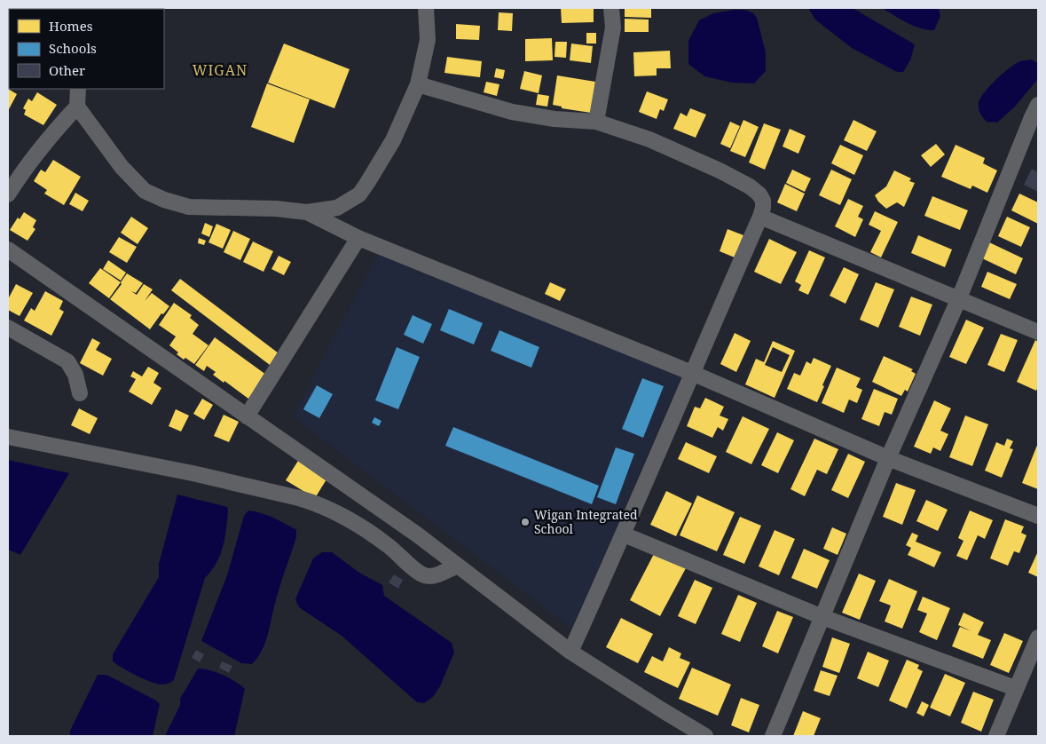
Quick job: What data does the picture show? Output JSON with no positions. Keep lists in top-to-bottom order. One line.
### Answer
{"districts":["WIGAN"],"places":["Wigan Integrated School"],"legend":["Homes","Schools","Other"]}
